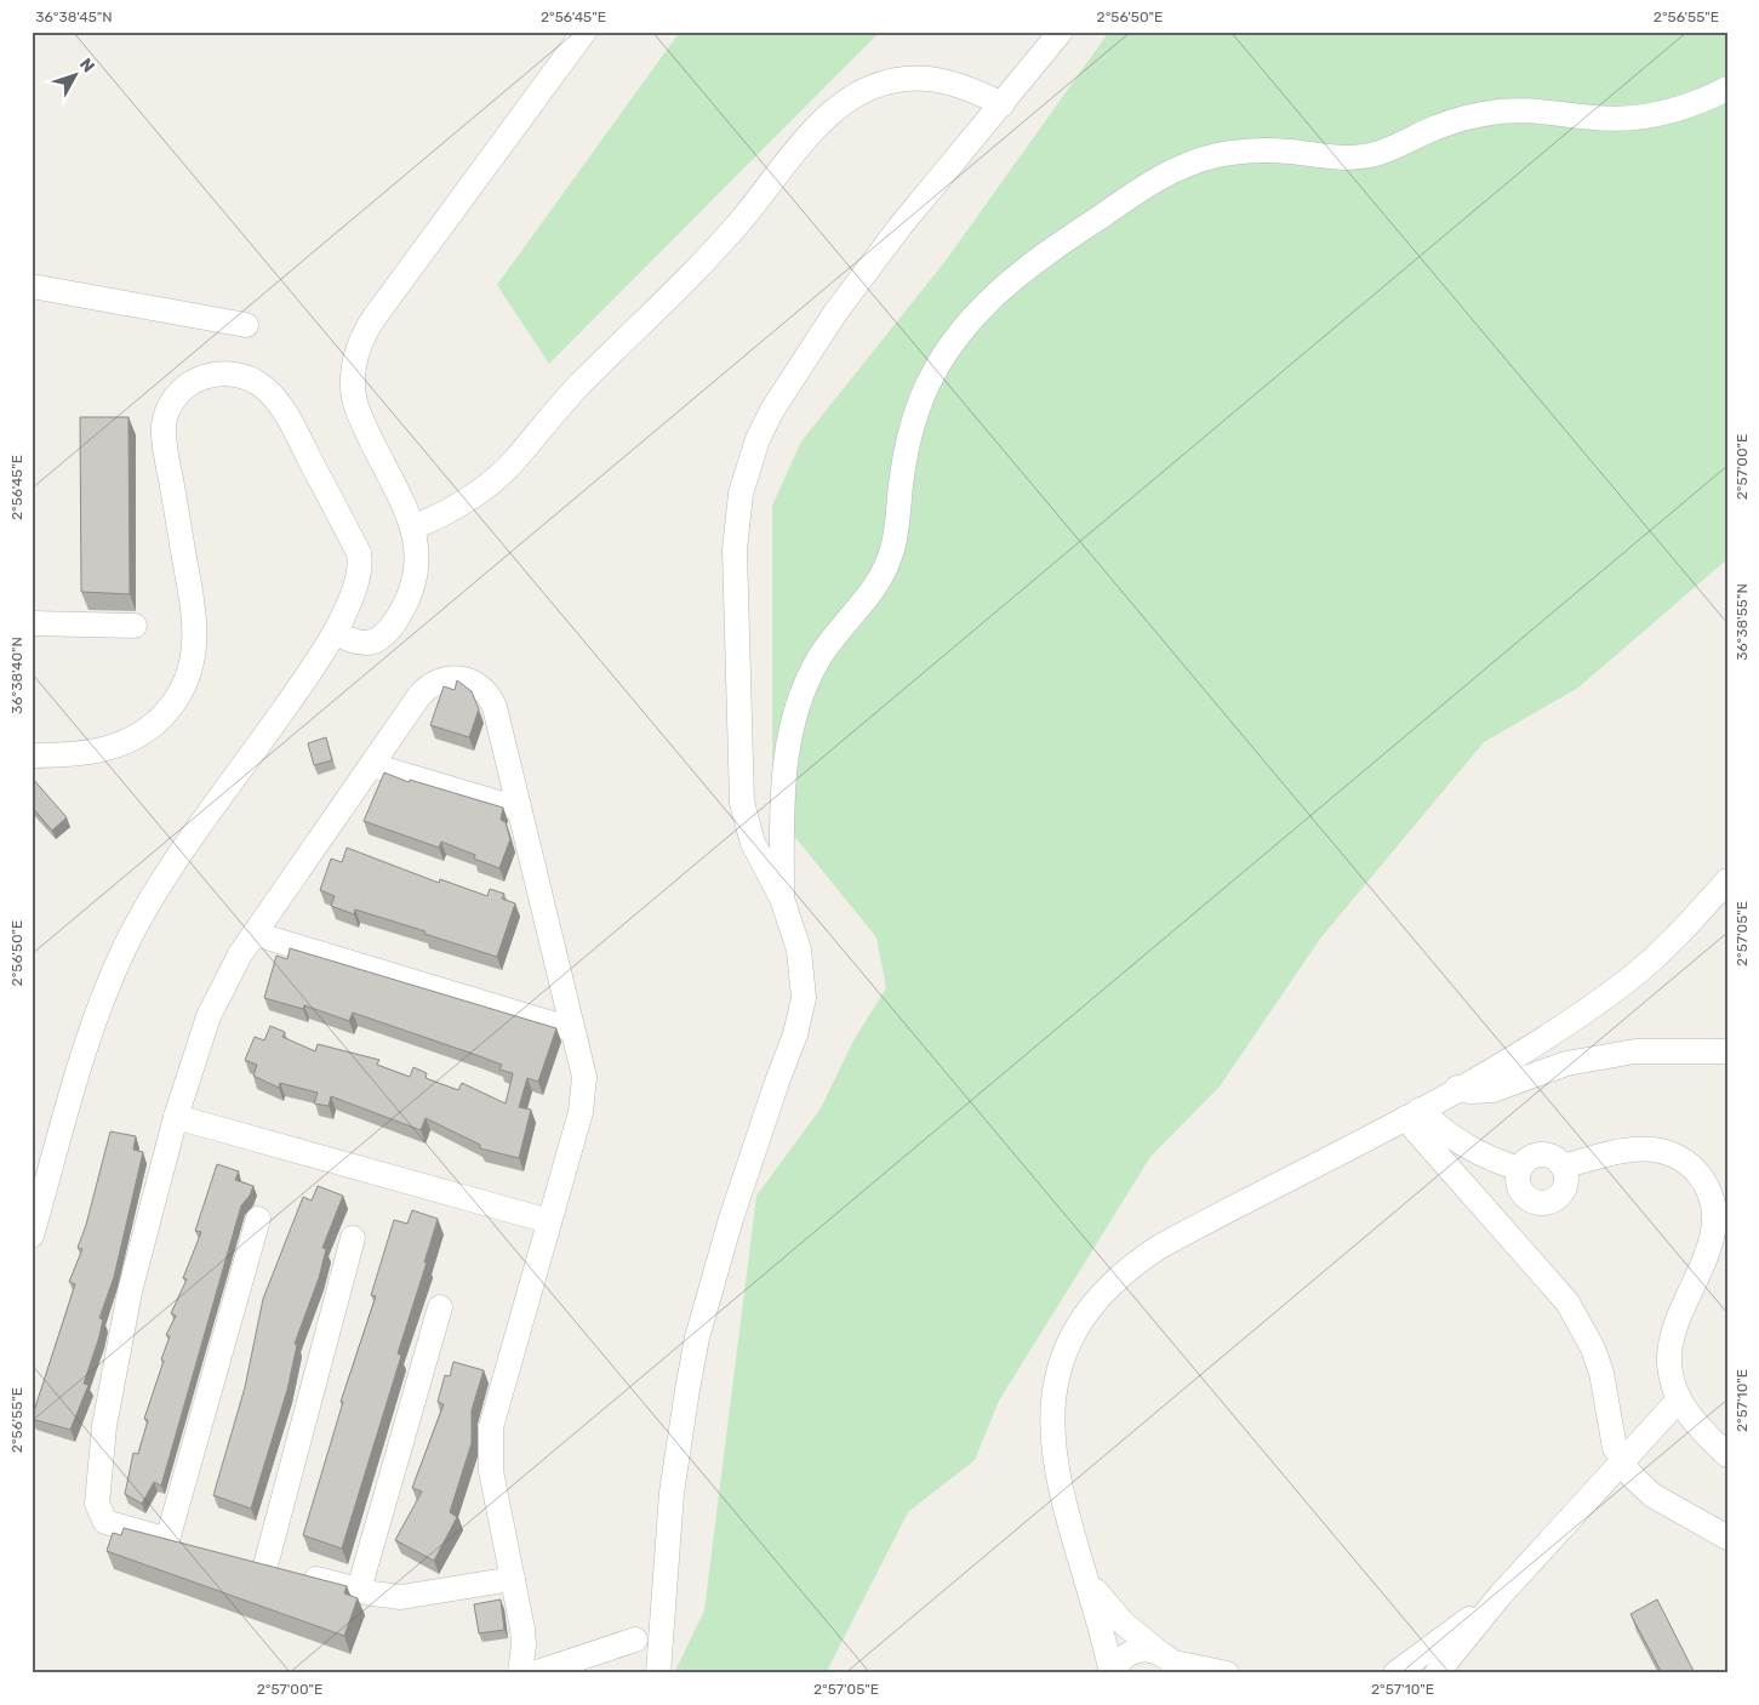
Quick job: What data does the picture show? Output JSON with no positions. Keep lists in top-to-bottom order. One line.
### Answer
{"north":"top right","coordinates":["36°38'45\"N","2°56'45\"E","2°56'50\"E","2°56'55\"E","2°57'00\"E","36°38'55\"N","36°38'40\"N","2°57'05\"E","2°57'10\"E"]}
